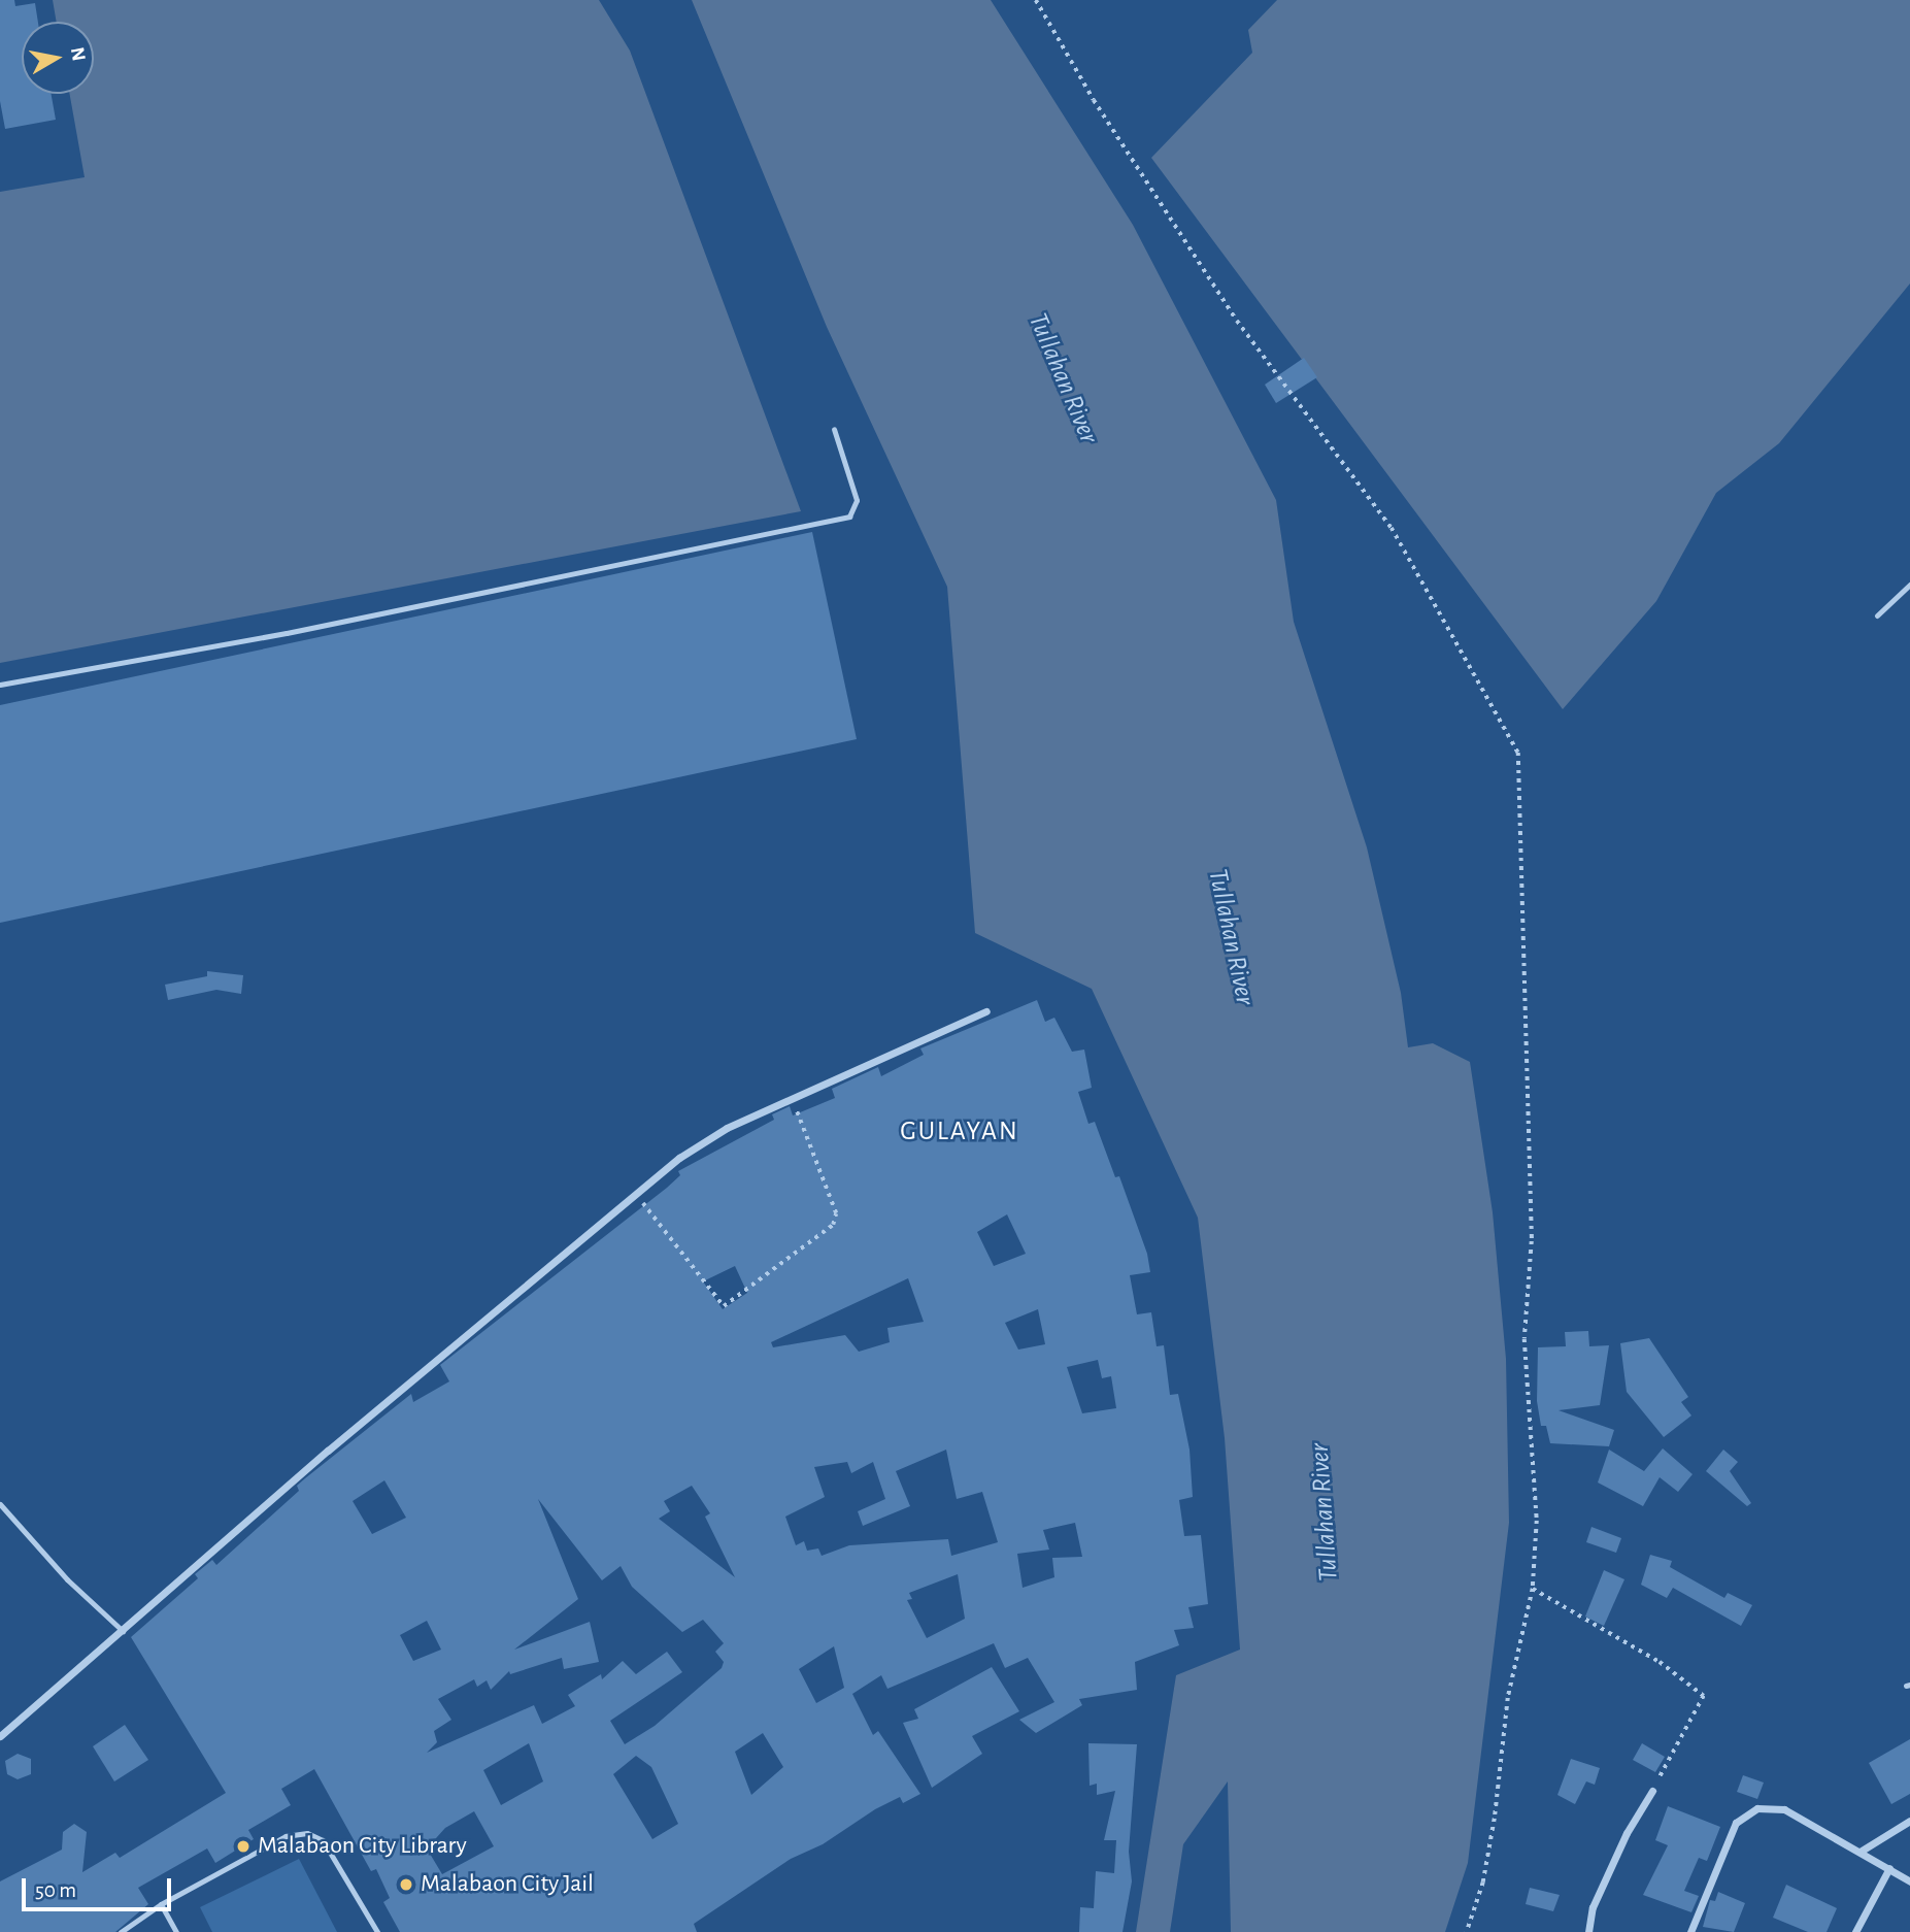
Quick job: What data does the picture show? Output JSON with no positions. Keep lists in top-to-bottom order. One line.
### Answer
{"districts":["GULAYAN"],"water":["Tullahan River"],"places":["Malabaon City Library","Malabaon City Jail"],"scale_bar":"50 m","north":"right"}
